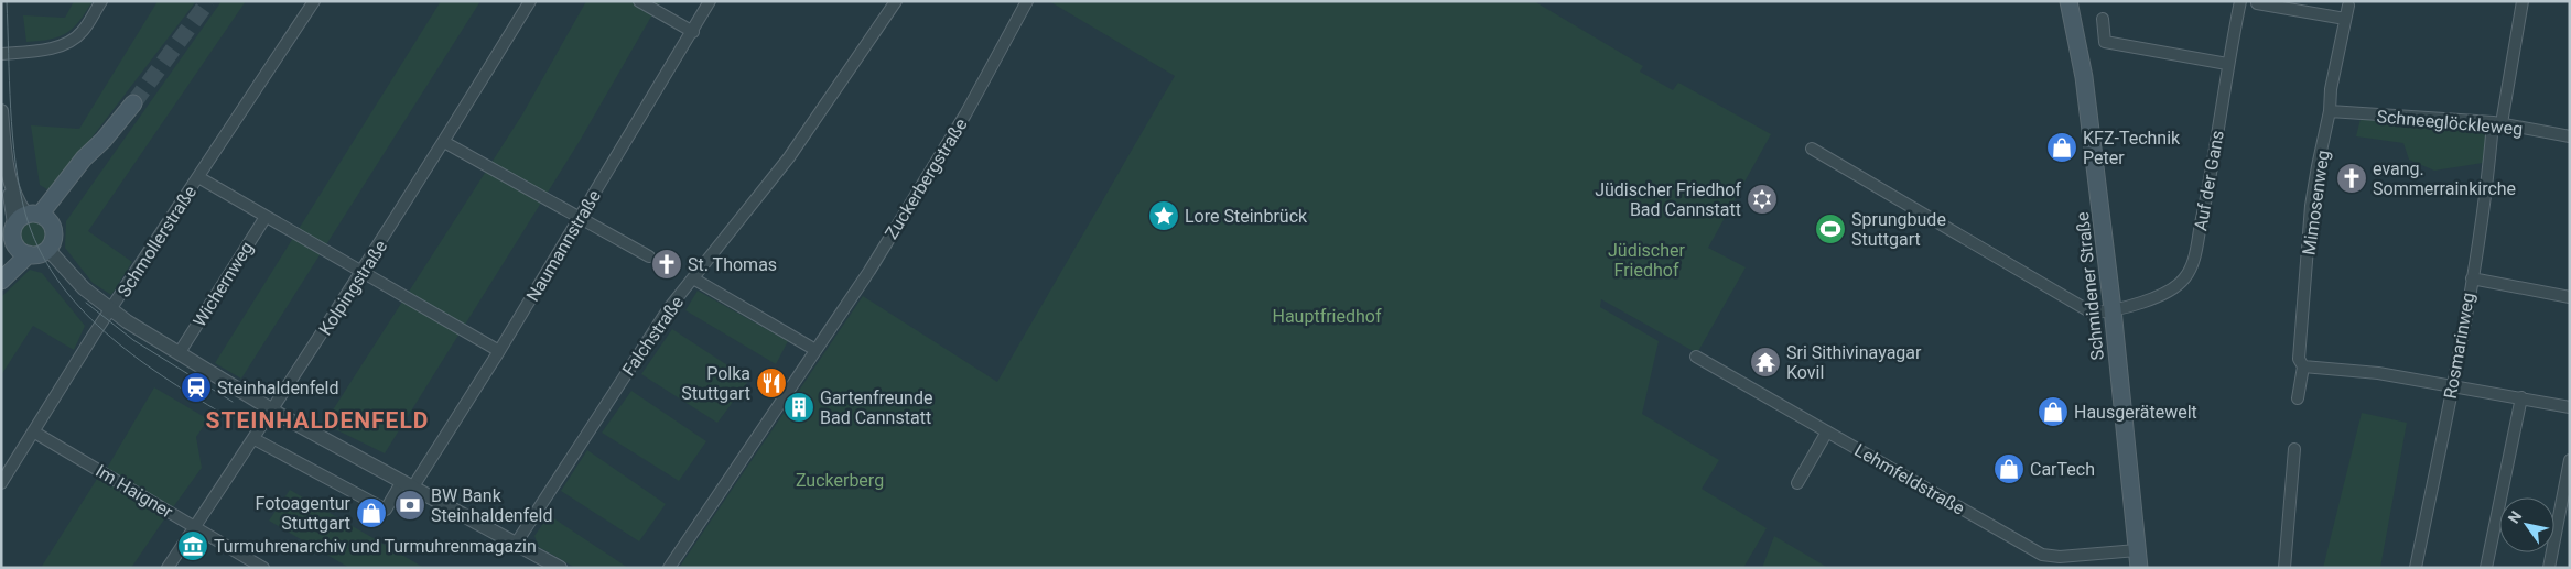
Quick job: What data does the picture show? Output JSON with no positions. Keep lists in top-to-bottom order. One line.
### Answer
{"streets":{"main road":["Schmidener Straße"],"street":["Schneeglöckleweg","Zuckerbergstraße","Auf der Gans","Mimosenweg","Schmollerstraße","Naumannstraße","Wichernweg","Kolpingstraße","Falchstraße","Rosmarinweg","Lehmfeldstraße","Im Haigner"]},"crossings":[["Schneeglöckleweg","Mimosenweg"],["Schneeglöckleweg","Rosmarinweg"],["Auf der Gans","Schmidener Straße"],["Schmollerstraße","Im Haigner"],["Naumannstraße","Kolpingstraße"],["Schmidener Straße","Lehmfeldstraße"],["Kolpingstraße","Im Haigner"]],"districts":["STEINHALDENFELD"],"parks":["Jüdischer Friedhof","Hauptfriedhof","Zuckerberg"],"places":{"shop":["KFZ-Technik Peter","Hausgerätewelt","CarTech","Fotoagentur Stuttgart"],"church":["evang. Sommerrainkirche","St. Thomas"],"synagogue":["Jüdischer Friedhof Bad Cannstatt"],"place":["Lore Steinbrück"],"sports":["Sprungbude Stuttgart"],"temple":["Sri Sithivinayagar Kovil"],"restaurant":["Polka Stuttgart"],"station":["Steinhaldenfeld"],"building":["Gartenfreunde Bad Cannstatt"],"bank":["BW Bank Steinhaldenfeld"],"museum":["Turmuhrenarchiv und Turmuhrenmagazin"]},"north":"top left"}
